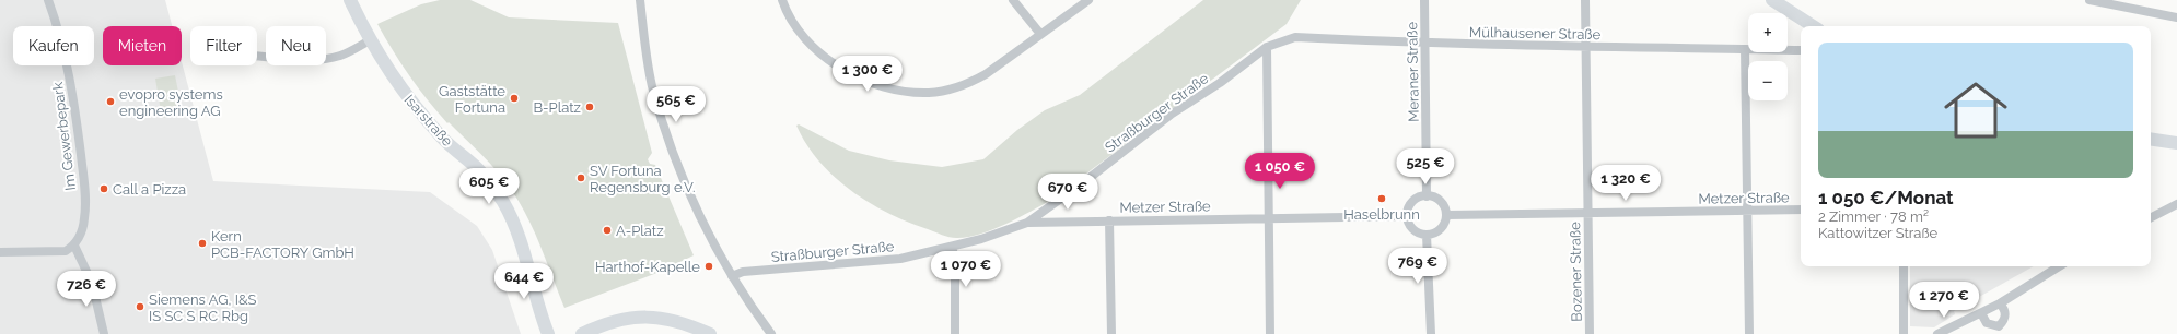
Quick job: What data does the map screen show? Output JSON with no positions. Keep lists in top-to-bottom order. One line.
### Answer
{"streets":{"street":["Mülhausener Straße","Meraner Straße","Straßburger Straße","Isarstraße","Im Gewerbepark","Metzer Straße","Bozener Straße"]},"crossings":[["Mülhausener Straße","Meraner Straße"],["Mülhausener Straße","Straßburger Straße"],["Mülhausener Straße","Bozener Straße"],["Meraner Straße","Metzer Straße"],["Straßburger Straße","Metzer Straße"],["Metzer Straße","Bozener Straße"]],"places":["Gaststätte Fortuna","evopro systems engineering AG","B-Platz","SV Fortuna Regensburg e.V.","Call a Pizza","Haselbrunn","A-Platz","Kern PCB-FACTORY GmbH","Harthof-Kapelle","Siemens AG, I&S IS SC S RC Rbg"],"page":{"map_buttons":["+","−"],"chip":["Kaufen","Mieten","Filter","Neu"],"list":[{"name":"1 050 €/Monat","note":"2 Zimmer · 78 m² · Kattowitzer Straße"}],"price":["1 300 €","565 €","525 €","1 050 €","1 320 €","605 €","670 €","769 €","1 070 €","644 €","726 €","1 270 €"]}}
